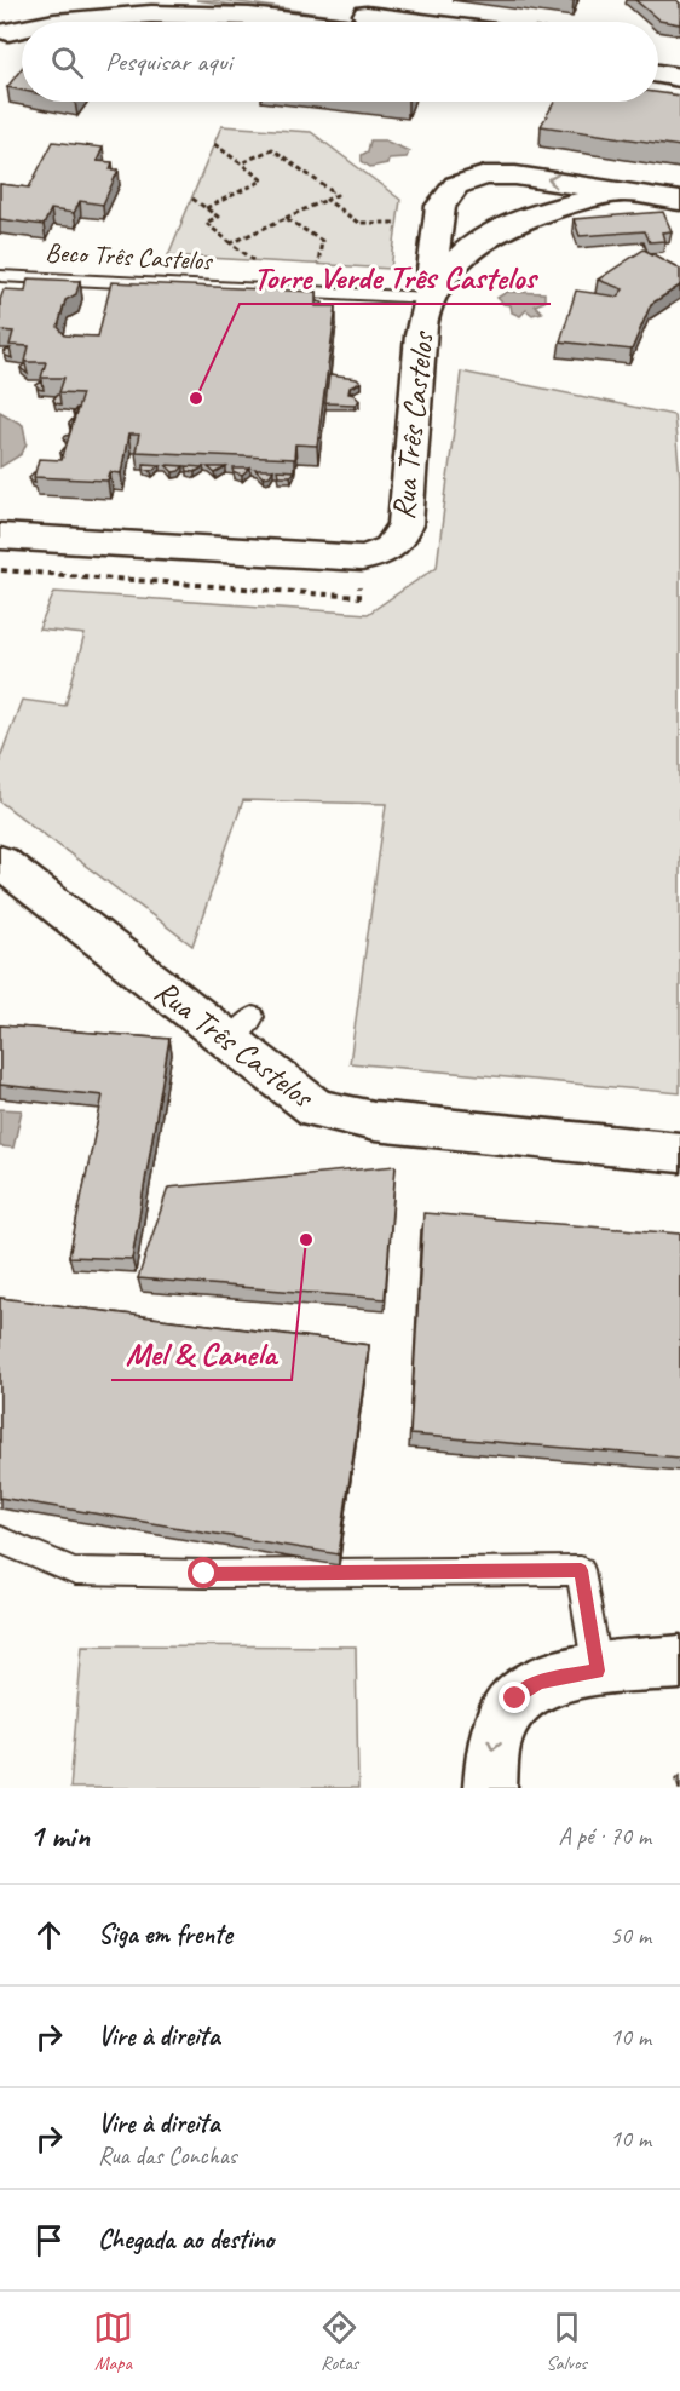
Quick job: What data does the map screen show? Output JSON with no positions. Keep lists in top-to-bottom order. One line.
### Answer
{"streets":{"street":["Rua Três Castelos"],"lane":["Beco Três Castelos"]},"crossings":[["Beco Três Castelos","Rua Três Castelos"]],"places":["Torre Verde Três Castelos","Mel & Canela"],"page":{"search":"Pesquisar aqui","heading":["1 min","A pé · 70 m"],"list":[["Siga em frente","50 m"],["Vire à direita","10 m"],["Vire à direita","Rua das Conchas","10 m"],"Chegada ao destino"],"nav":["Mapa","Rotas","Salvos"]}}
